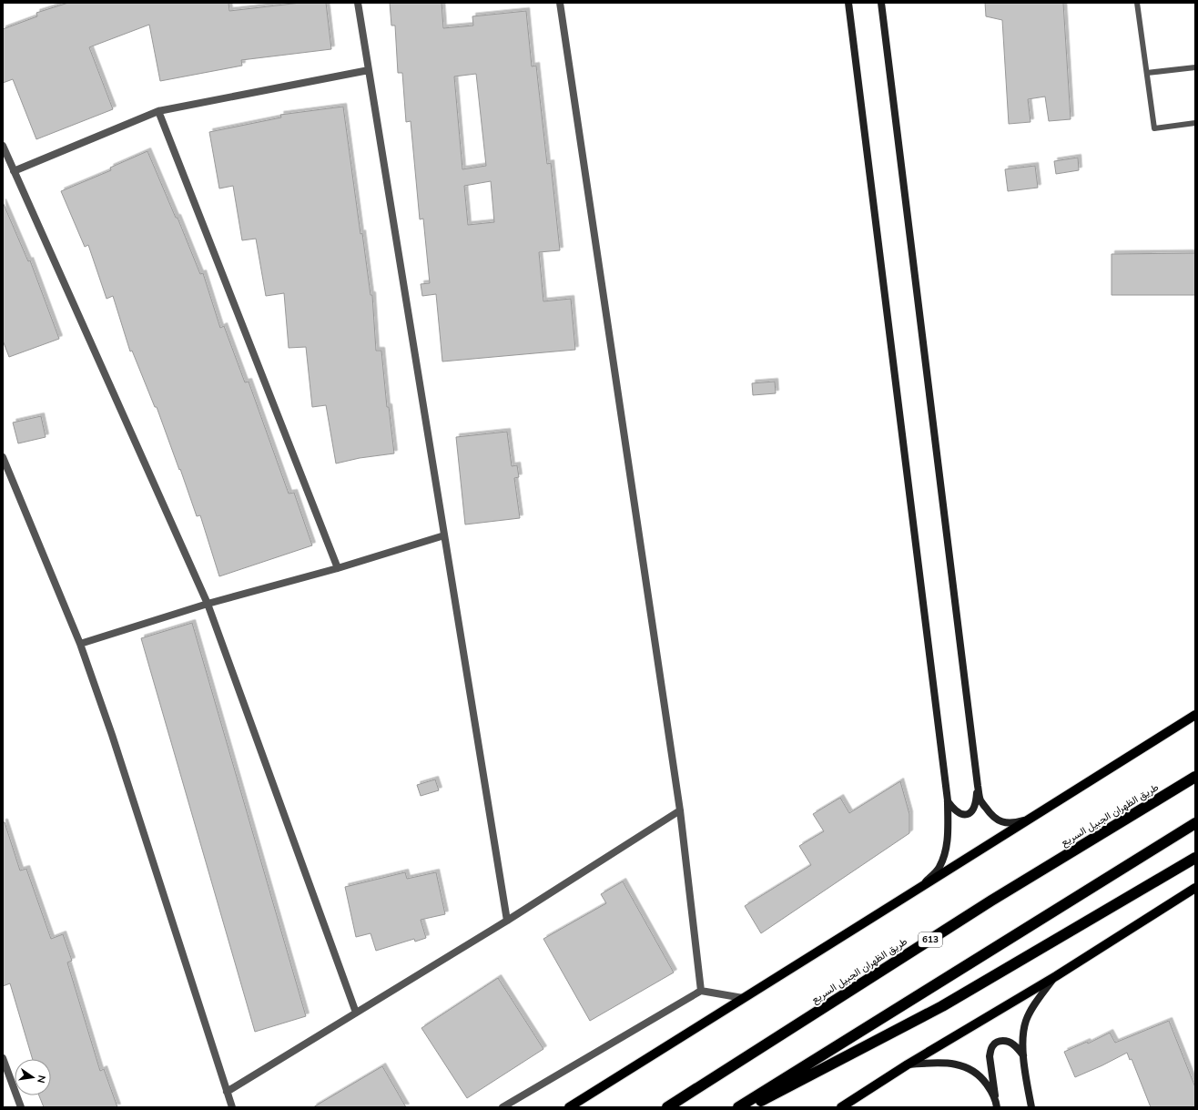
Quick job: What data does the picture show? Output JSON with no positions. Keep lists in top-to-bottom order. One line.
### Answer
{"streets":{"highway":["طريق الظهران الجبيل السريع","613"]},"north":"right"}
